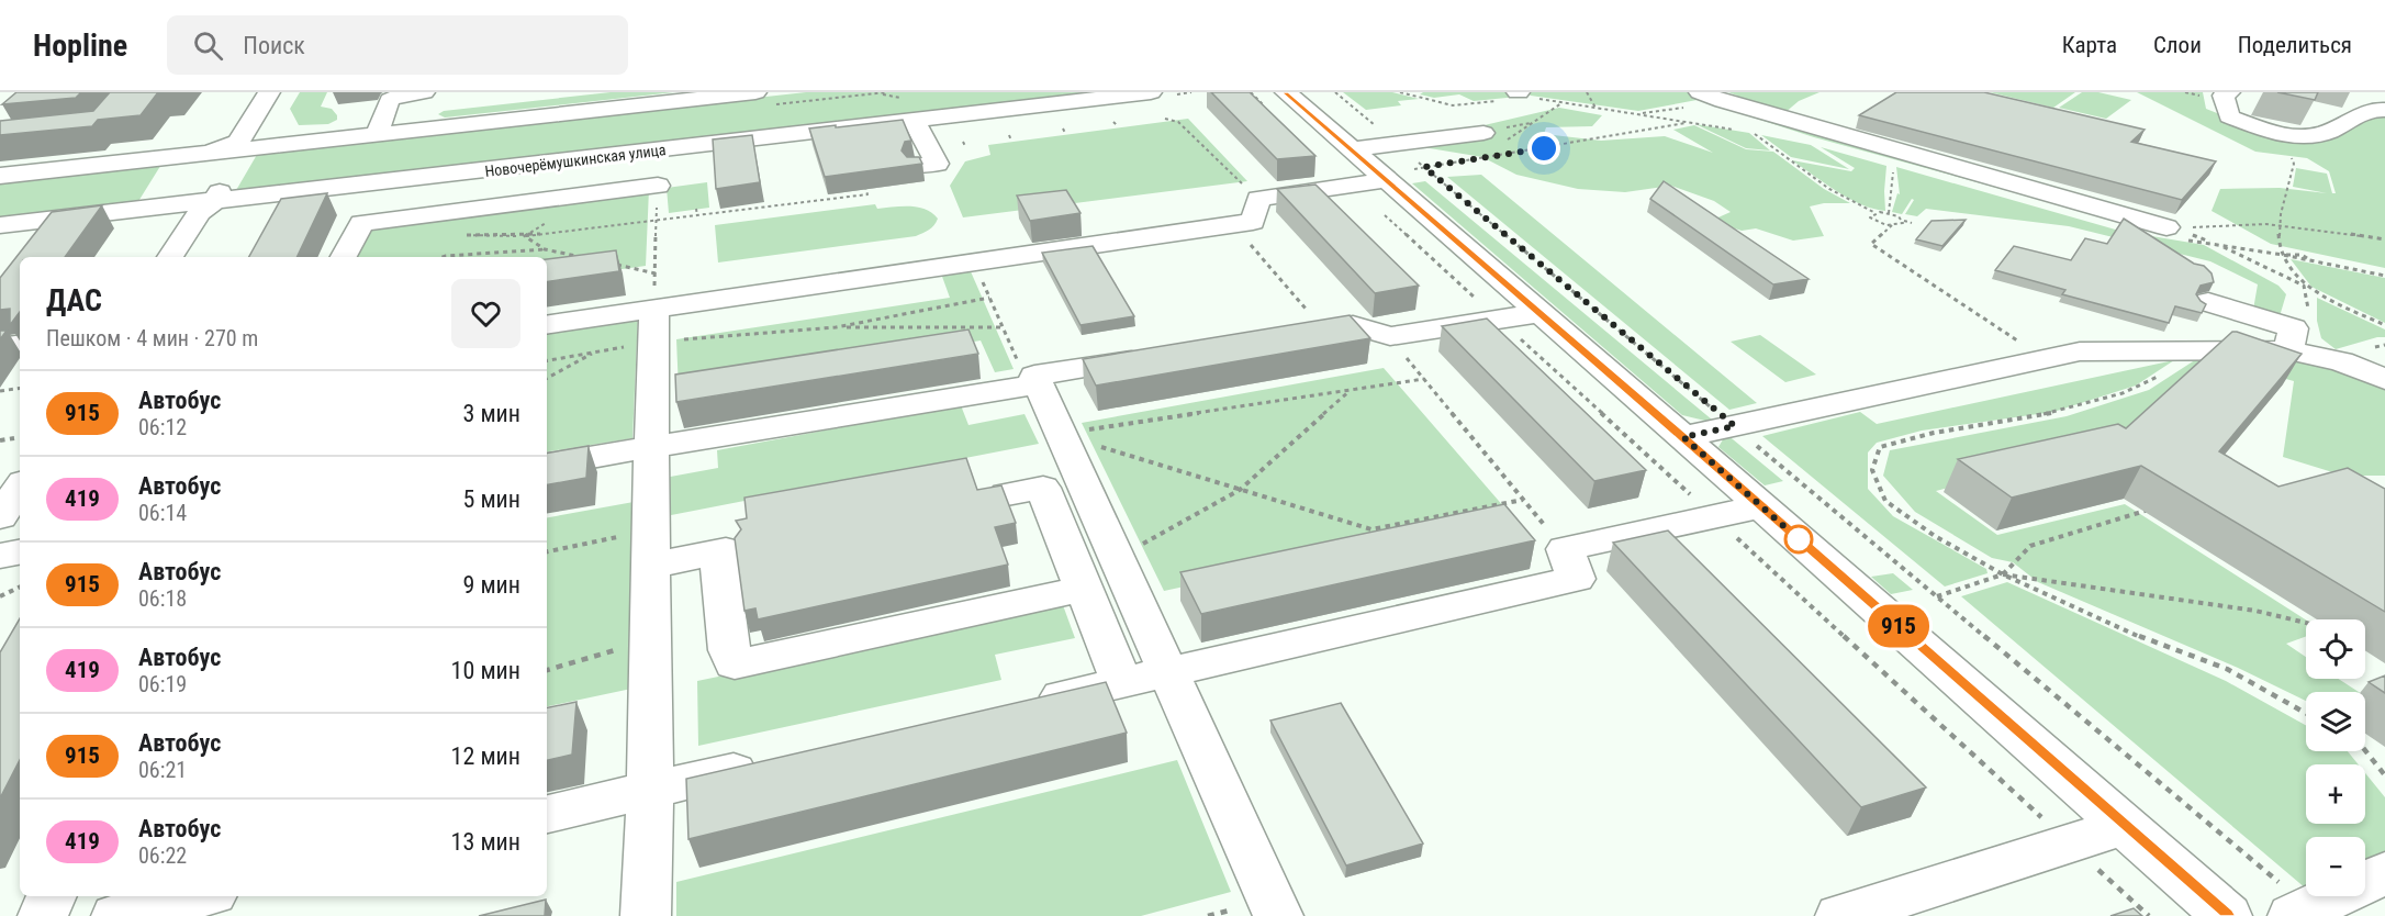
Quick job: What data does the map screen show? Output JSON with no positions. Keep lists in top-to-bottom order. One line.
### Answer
{"streets":{"street":["Новочерёмушкинская улица"]},"lines":["bus line 915"],"page":{"header":"Hopline","search":"Поиск","nav":["Карта","Слои","Поделиться"],"on_map":"915","heading":["ДАС","Пешком · 4 мин · 270 m"],"list":[{"mark":"915","name":"Автобус","note":"06:12","value":"3 мин"},{"mark":"419","name":"Автобус","note":"06:14","value":"5 мин"},{"mark":"915","name":"Автобус","note":"06:18","value":"9 мин"},{"mark":"419","name":"Автобус","note":"06:19","value":"10 мин"},{"mark":"915","name":"Автобус","note":"06:21","value":"12 мин"},{"mark":"419","name":"Автобус","note":"06:22","value":"13 мин"}],"map_buttons":["+","−"]}}
